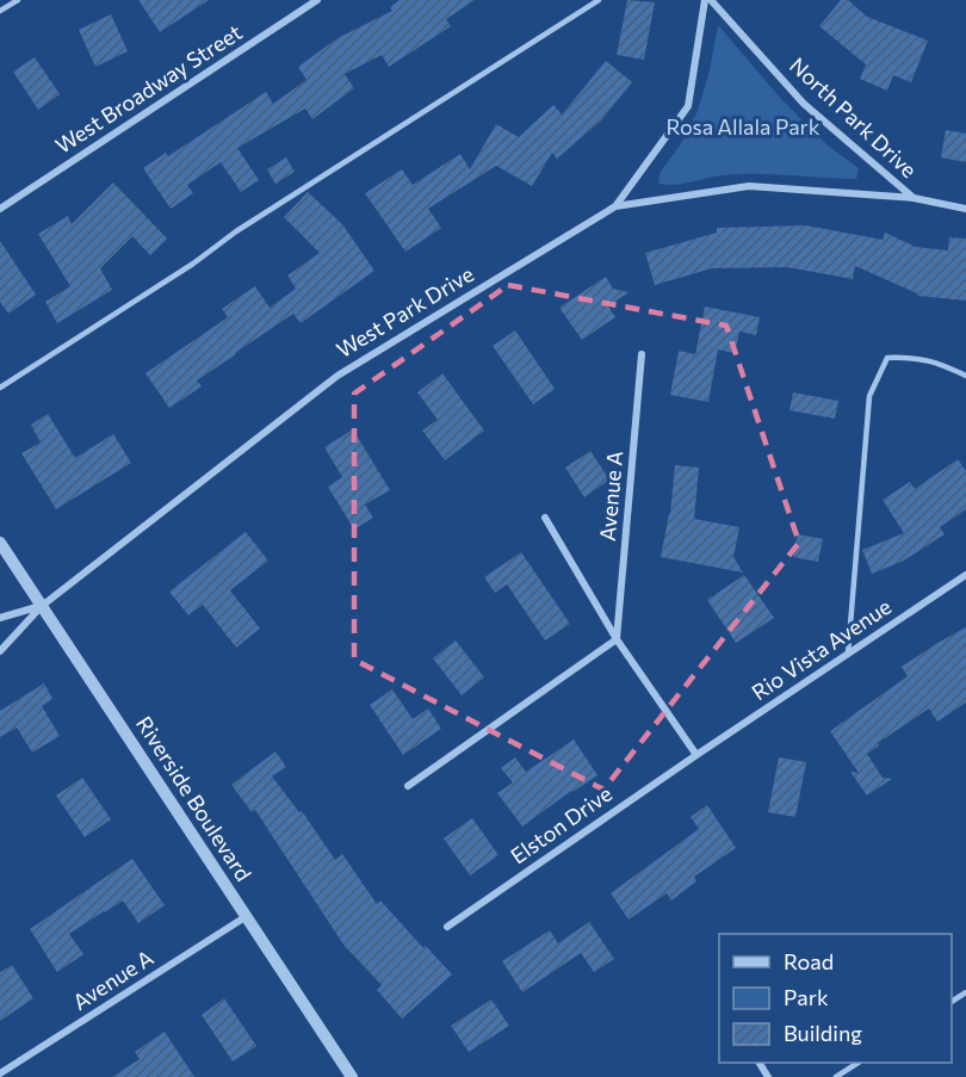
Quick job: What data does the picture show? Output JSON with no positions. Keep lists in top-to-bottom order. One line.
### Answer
{"streets":{"street":["West Broadway Street","North Park Drive","West Park Drive","Avenue A","Rio Vista Avenue","Riverside Boulevard","Elston Drive"]},"crossings":[["North Park Drive","West Park Drive"],["West Park Drive","Riverside Boulevard"],["Avenue A","Rio Vista Avenue"],["Avenue A","Riverside Boulevard"],["Avenue A","Elston Drive"],["Rio Vista Avenue","Elston Drive"]],"parks":["Rosa Allala Park"],"legend":["Road","Park","Building"]}
